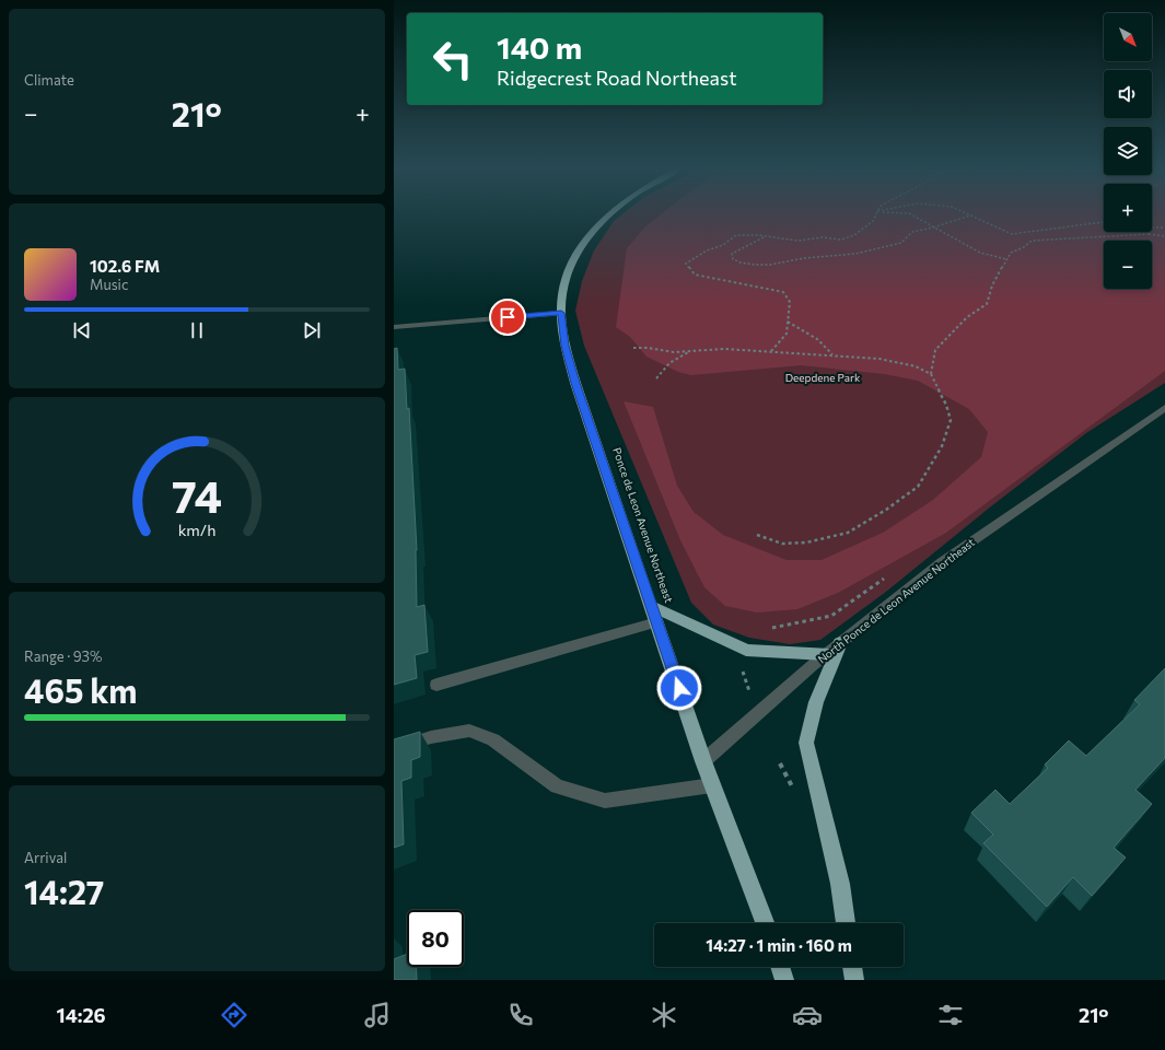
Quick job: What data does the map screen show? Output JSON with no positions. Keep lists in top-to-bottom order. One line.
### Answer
{"streets":{"highway":["Ponce de Leon Avenue Northeast"],"street":["North Ponce de Leon Avenue Northeast"]},"crossings":[["Ponce de Leon Avenue Northeast","North Ponce de Leon Avenue Northeast"]],"parks":["Deepdene Park"],"north":"bottom right","page":{"tile":["Climate",["Range · 93%","465 km"],["Arrival","14:27"]],"map_buttons":["+","−"],"turn":["140 m","Ridgecrest Road Northeast"],"heat":["−","21°","+"],"song":["102.6 FM","Music"],"limit":"80","trip":"14:27 · 1 min · 160 m","tabs":["14:26","21°"],"gauge":["74","km/h"]}}
